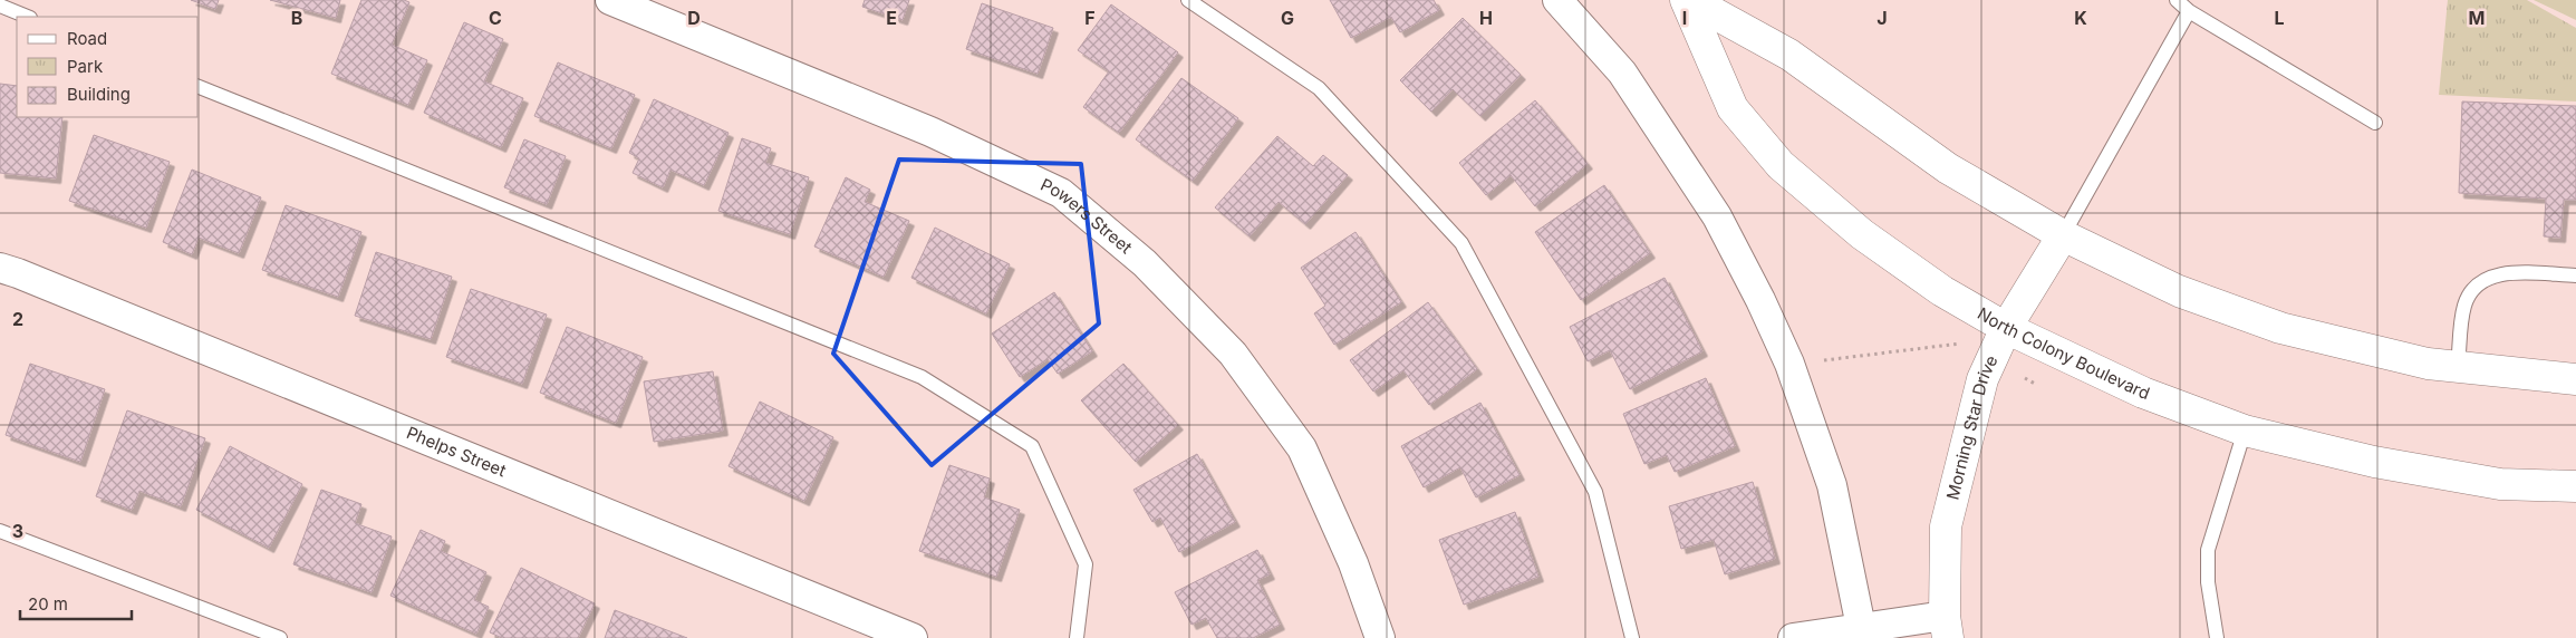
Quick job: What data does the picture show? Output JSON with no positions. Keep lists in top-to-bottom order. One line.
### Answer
{"streets":{"street":["Powers Street","North Colony Boulevard","Morning Star Drive","Phelps Street"]},"crossings":[["North Colony Boulevard","Morning Star Drive"]],"legend":["Road","Park","Building"],"scale_bar":"20 m","grid":{"columns":["B","C","D","E","F","G","H","I","J","K","L","M"],"rows":["2","3"]}}
